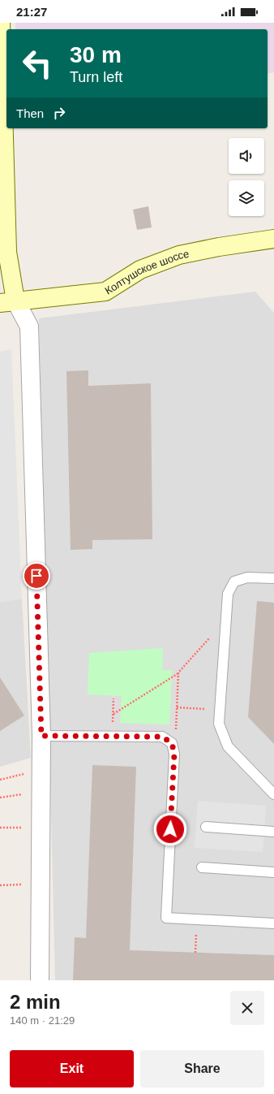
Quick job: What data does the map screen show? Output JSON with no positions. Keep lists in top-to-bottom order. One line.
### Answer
{"streets":{"street":["Колтушское шоссе"]},"page":{"status":"21:27","turn":["30 m","Turn left"],"then":"Then","heading":["2 min","140 m · 21:29"],"buttons":["Exit","Share"]}}
